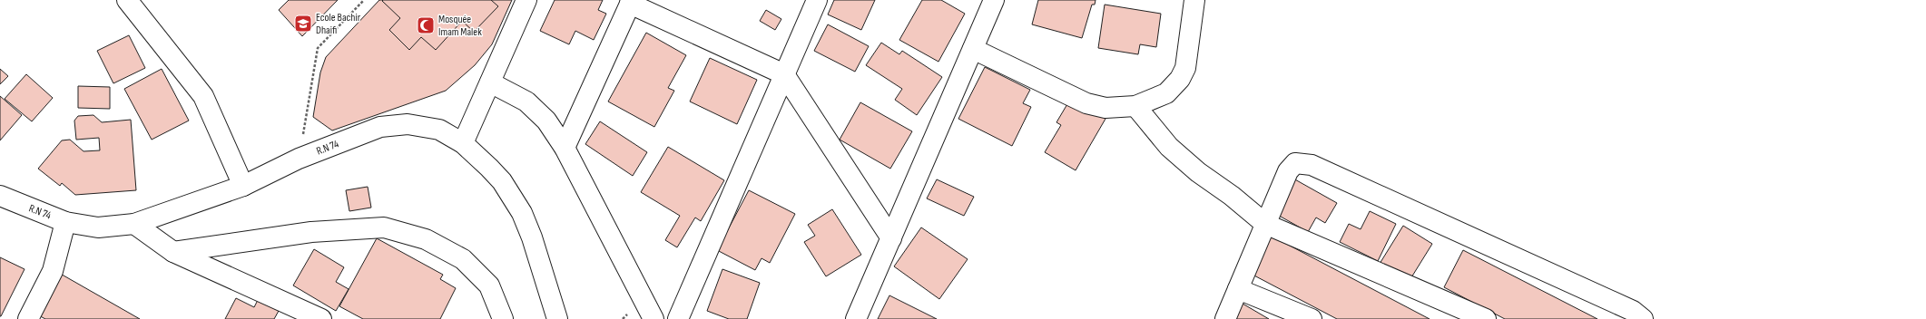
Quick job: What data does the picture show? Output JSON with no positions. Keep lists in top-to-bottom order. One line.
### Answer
{"streets":{"street":["R.N 74"]},"places":{"school or university":["Ecole Bachir Dhaifi"],"mosque":["Mosquée Imam Malek"]}}
